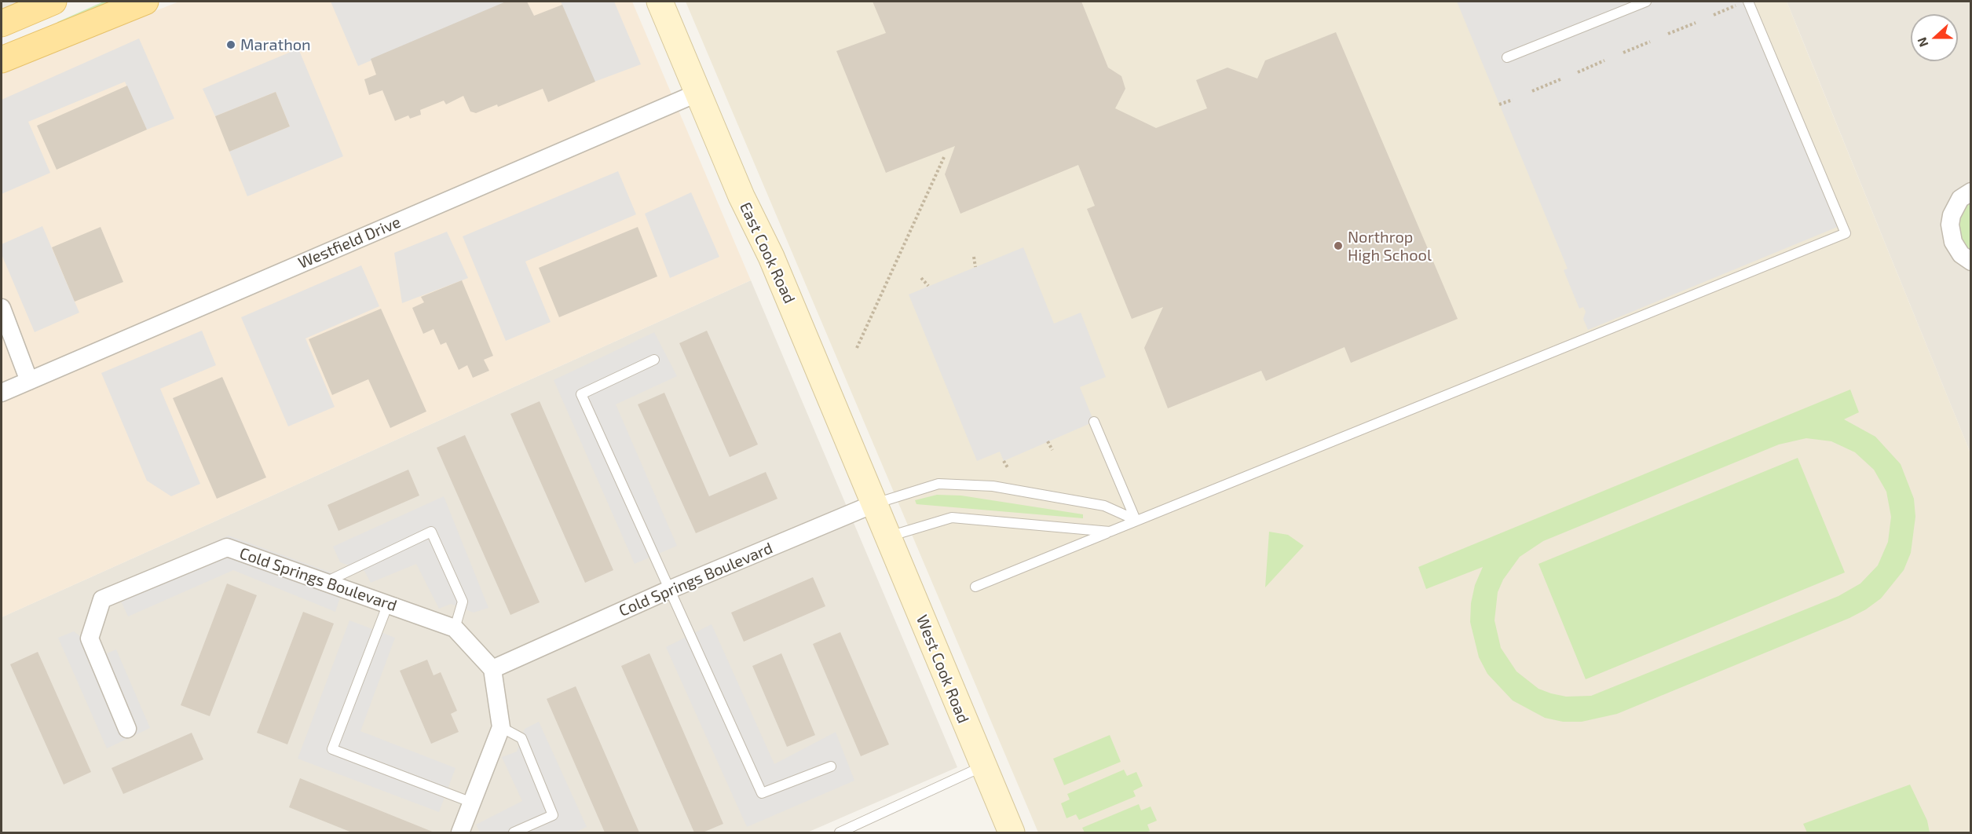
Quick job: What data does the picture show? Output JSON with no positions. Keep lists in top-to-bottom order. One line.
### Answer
{"streets":{"main road":["East Cook Road","West Cook Road"],"street":["Westfield Drive","Cold Springs Boulevard"]},"crossings":[["Westfield Drive","East Cook Road"],["East Cook Road","Cold Springs Boulevard"],["East Cook Road","West Cook Road"],["Cold Springs Boulevard","West Cook Road"]],"places":["Marathon","Northrop High School"],"north":"left"}
